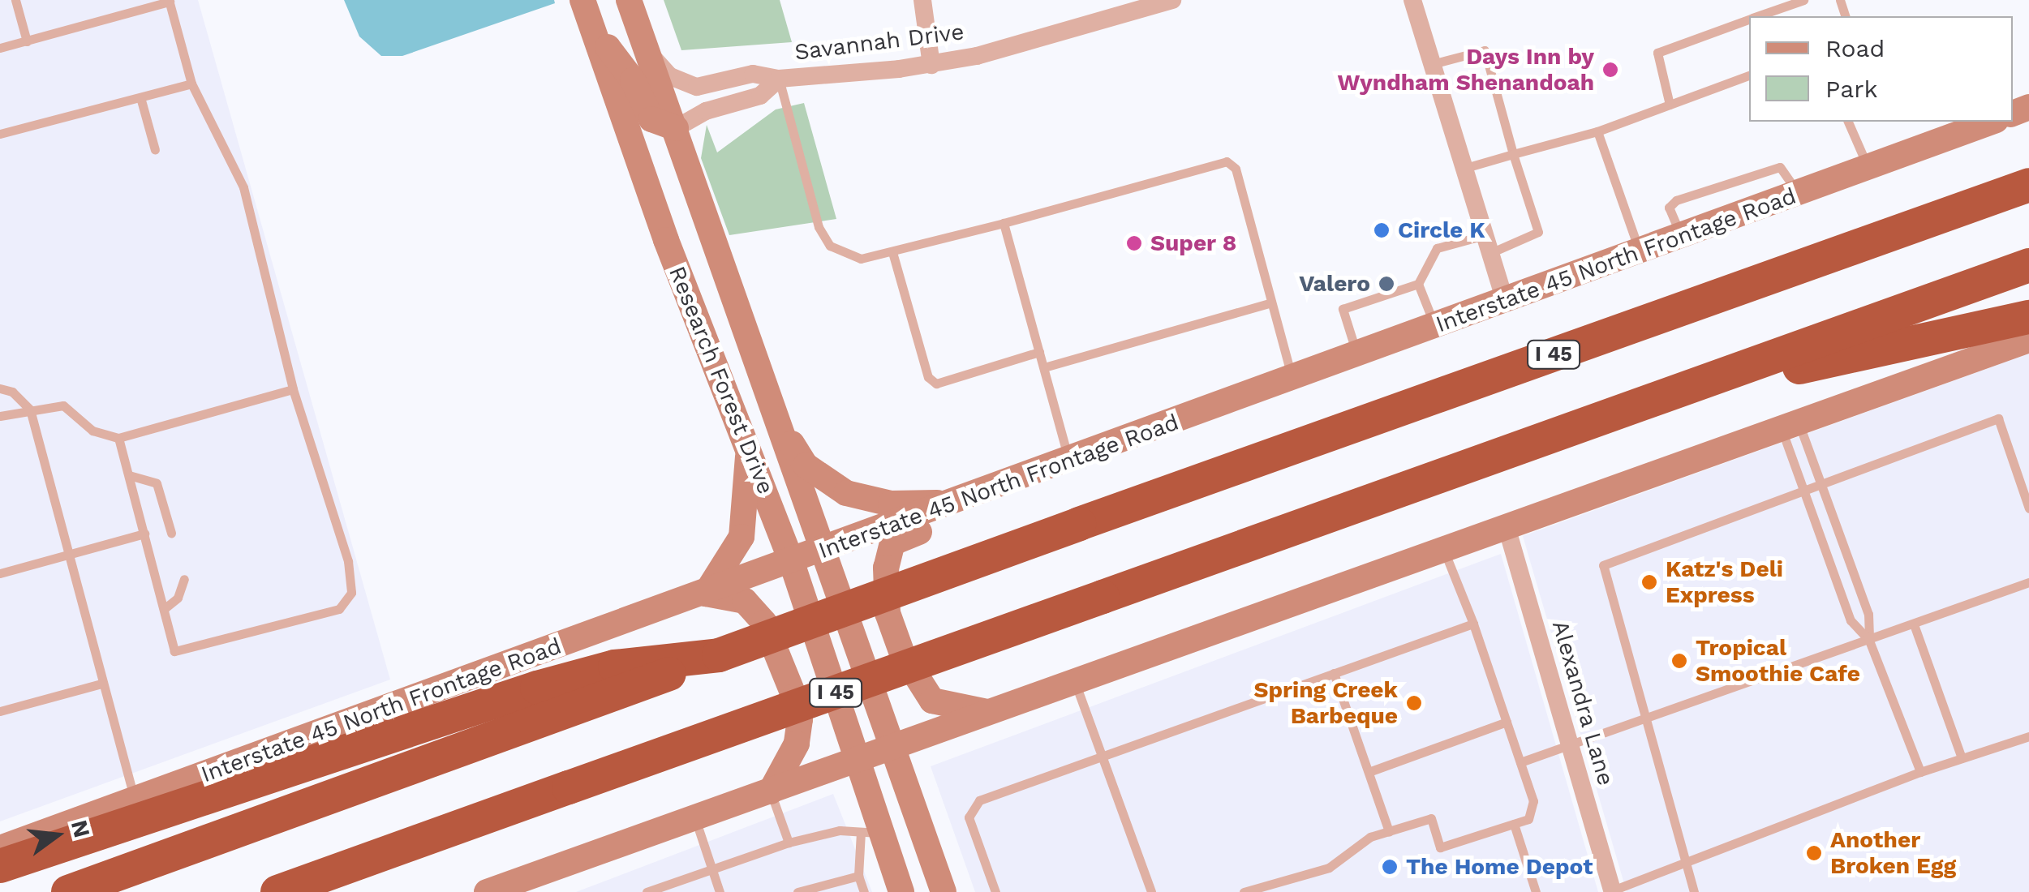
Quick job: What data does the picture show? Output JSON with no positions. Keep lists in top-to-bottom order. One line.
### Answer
{"streets":{"highway":["I 45"],"main road":["Interstate 45 North Frontage Road","Research Forest Drive"],"street":["Savannah Drive","Alexandra Lane"]},"crossings":[["Savannah Drive","Research Forest Drive"],["Interstate 45 North Frontage Road","Research Forest Drive"]],"places":["Days Inn by Wyndham Shenandoah","Circle K","Super 8","Valero","Katz's Deli Express","Tropical Smoothie Cafe","Spring Creek Barbeque","Another Broken Egg","The Home Depot"],"legend":["Road","Park"],"north":"right"}
